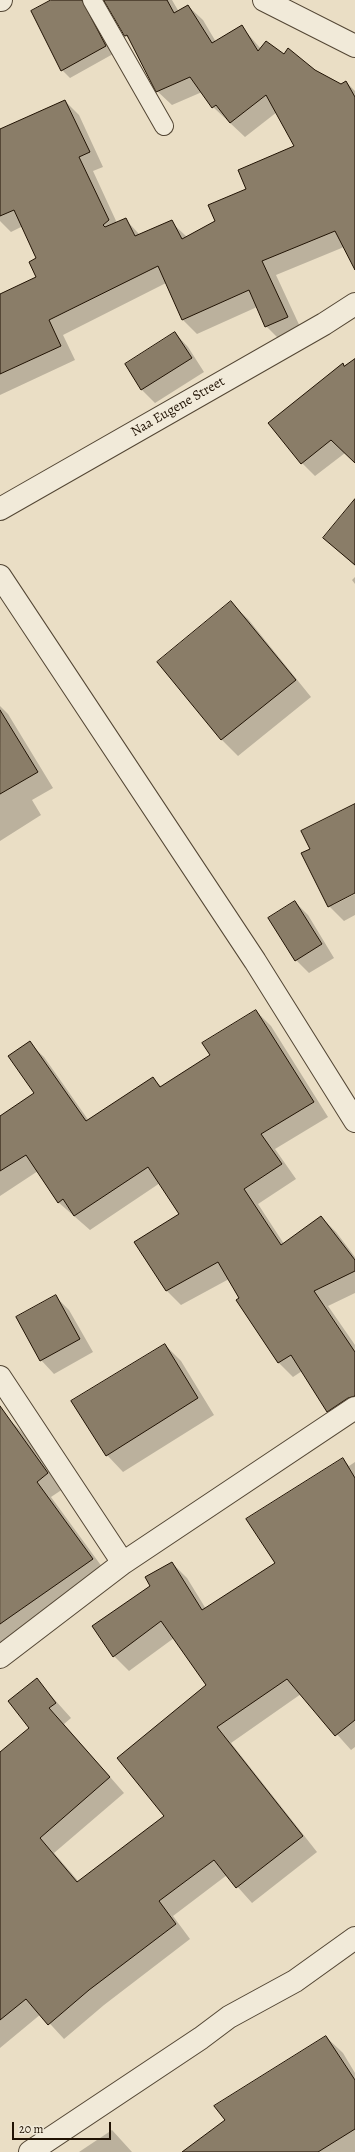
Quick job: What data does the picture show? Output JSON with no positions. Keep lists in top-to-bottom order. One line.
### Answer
{"streets":{"street":["Naa Eugene Street"]},"scale_bar":"20 m"}
